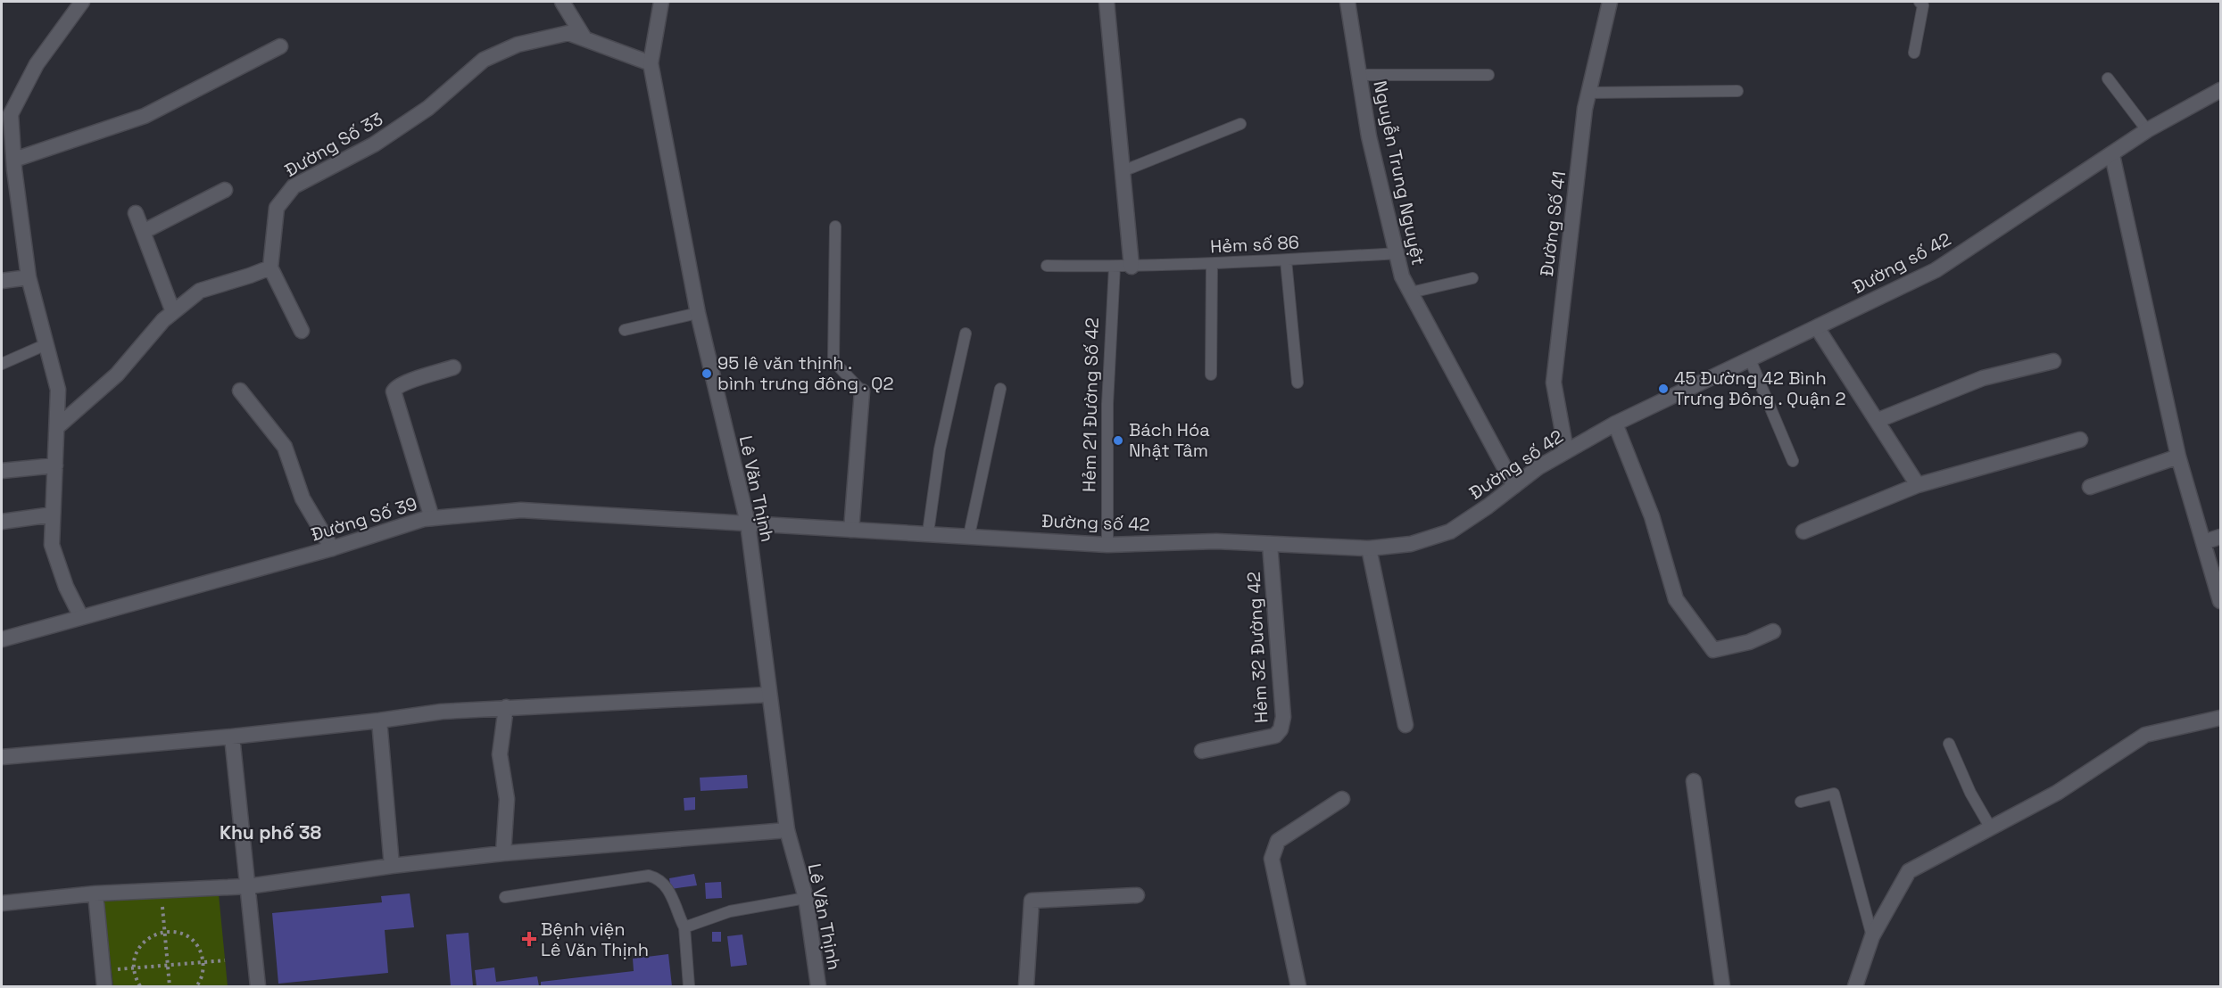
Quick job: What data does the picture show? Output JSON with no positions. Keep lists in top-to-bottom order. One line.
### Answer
{"streets":{"street":["Đường Số 33","Nguyễn Trung Nguyệt","Đường Số 41","Đường số 42","Lê Văn Thịnh","Đường Số 39","Hẻm 32 Đường 42"],"lane":["Hẻm số 86","Hẻm 21 Đường Số 42"]},"crossings":[["Đường Số 33","Lê Văn Thịnh"],["Nguyễn Trung Nguyệt","Hẻm số 86"],["Nguyễn Trung Nguyệt","Đường số 42"],["Đường Số 41","Đường số 42"],["Hẻm số 86","Hẻm 21 Đường Số 42"],["Đường số 42","Hẻm 21 Đường Số 42"],["Đường số 42","Lê Văn Thịnh"],["Đường số 42","Đường Số 39"],["Đường số 42","Hẻm 32 Đường 42"],["Lê Văn Thịnh","Đường Số 39"]],"districts":["Khu phố 38"],"places":{"other":["95 lê văn thịnh . bình trưng đông . Q2","45 Đường 42 Bình Trưng Đông . Quận 2","Bách Hóa Nhật Tâm"],"health":["Bệnh viện Lê Văn Thịnh"]}}
